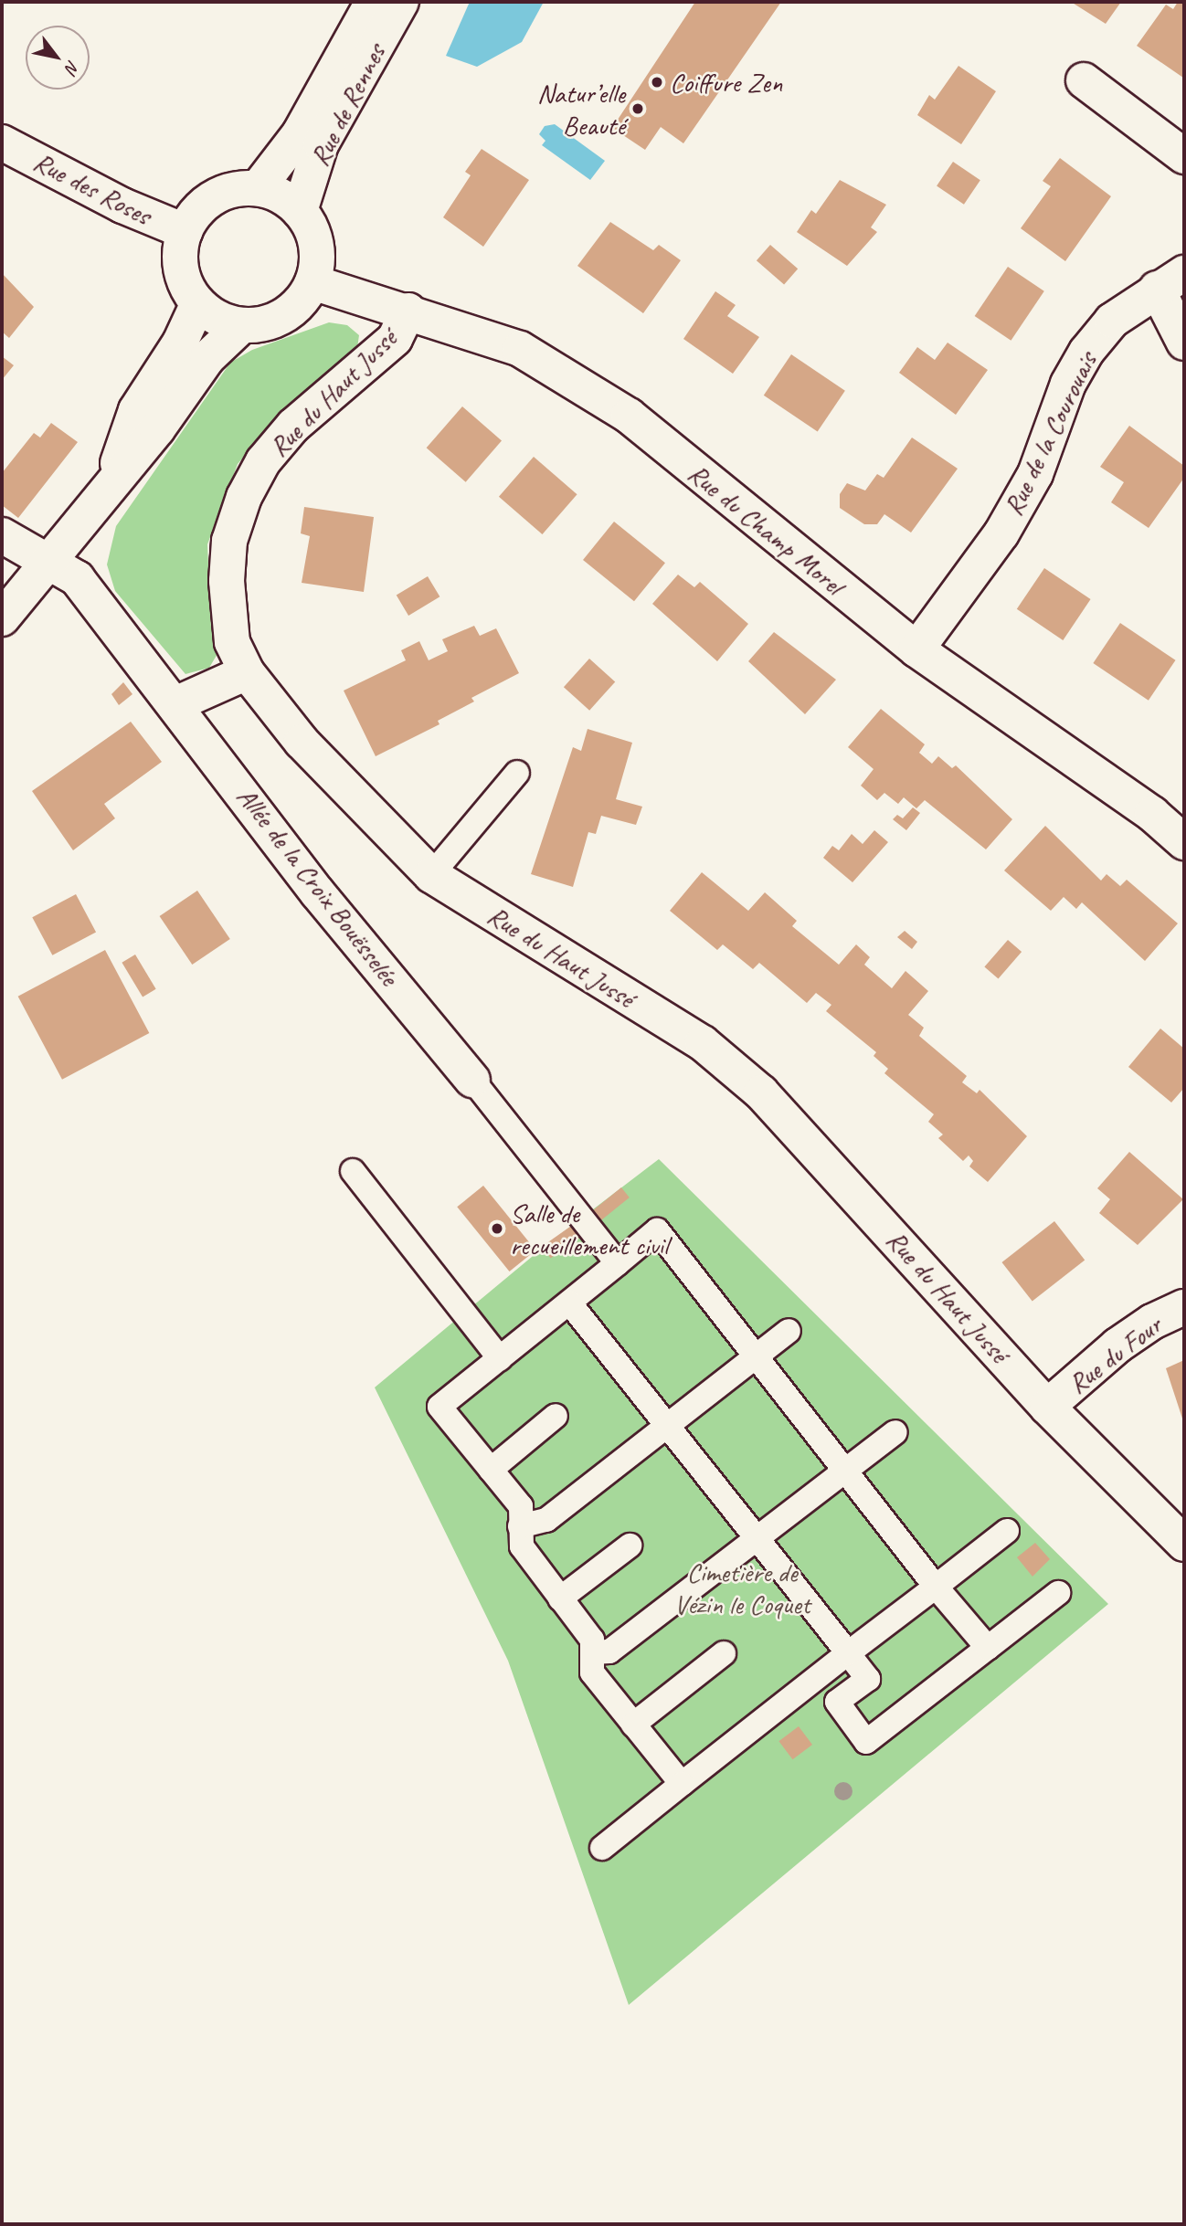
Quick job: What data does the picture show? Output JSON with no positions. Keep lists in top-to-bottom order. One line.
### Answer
{"streets":{"street":["Rue de Rennes","Rue des Roses","Rue du Haut Jussé","Rue de la Courouais","Rue du Champ Morel","Allée de la Croix Bouësselée","Rue du Four"]},"crossings":[["Rue de Rennes","Rue des Roses"],["Rue de Rennes","Rue du Champ Morel"],["Rue des Roses","Rue du Champ Morel"],["Rue du Haut Jussé","Rue du Champ Morel"],["Rue du Haut Jussé","Rue du Four"],["Rue de la Courouais","Rue du Champ Morel"]],"parks":["Cimetière de Vézin le Coquet"],"places":["Coiffure Zen","Natur’elle Beauté","Salle de recueillement civil"],"north":"bottom right"}
